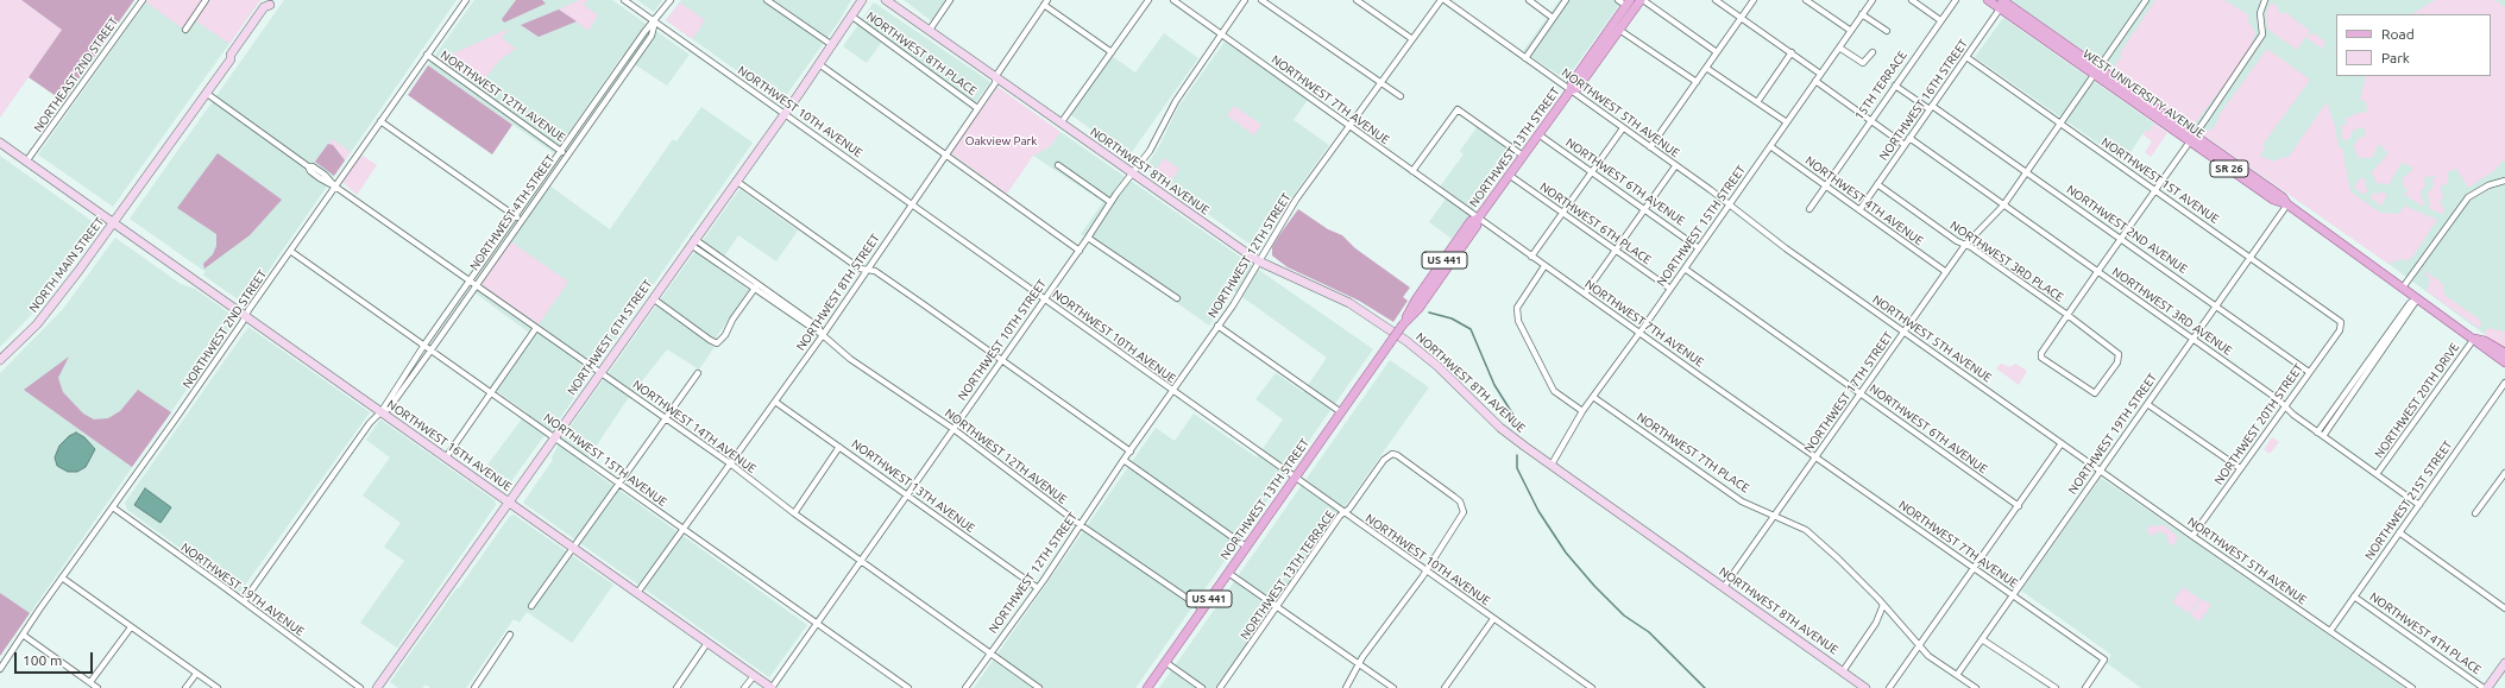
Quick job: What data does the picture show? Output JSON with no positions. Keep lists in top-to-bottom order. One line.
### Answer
{"streets":{"main road":["WEST UNIVERSITY AVENUE","NORTHWEST 13TH STREET","SR 26","US 441"],"street":["NORTHWEST 8TH PLACE","NORTHEAST 2ND STREET","15TH TERRACE","NORTHWEST 12TH AVENUE","NORTHWEST 7TH AVENUE","NORTHWEST 16TH STREET","NORTHWEST 10TH AVENUE","NORTHWEST 5TH AVENUE","NORTHWEST 8TH AVENUE","NORTHWEST 1ST AVENUE","NORTHWEST 6TH AVENUE","NORTHWEST 4TH AVENUE","NORTHWEST 4TH STREET","NORTHWEST 6TH PLACE","NORTHWEST 15TH STREET","NORTHWEST 2ND AVENUE","NORTHWEST 12TH STREET","NORTHWEST 3RD PLACE","NORTH MAIN STREET","NORTHWEST 8TH STREET","NORTHWEST 3RD AVENUE","NORTHWEST 2ND STREET","NORTHWEST 6TH STREET","NORTHWEST 10TH STREET","NORTHWEST 17TH STREET","NORTHWEST 20TH DRIVE","NORTHWEST 20TH STREET","NORTHWEST 14TH AVENUE","NORTHWEST 19TH STREET","NORTHWEST 16TH AVENUE","NORTHWEST 7TH PLACE","NORTHWEST 15TH AVENUE","NORTHWEST 13TH AVENUE","NORTHWEST 21ST STREET","NORTHWEST 13TH TERRACE","NORTHWEST 19TH AVENUE","NORTHWEST 4TH PLACE"]},"crossings":[["NORTHWEST 8TH PLACE","NORTHWEST 8TH STREET"],["NORTHWEST 8TH PLACE","NORTHWEST 6TH STREET"],["NORTHEAST 2ND STREET","NORTHWEST 16TH AVENUE"],["15TH TERRACE","NORTHWEST 4TH AVENUE"],["15TH TERRACE","NORTHWEST 2ND AVENUE"],["WEST UNIVERSITY AVENUE","NORTHWEST 16TH STREET"],["WEST UNIVERSITY AVENUE","NORTHWEST 17TH STREET"],["WEST UNIVERSITY AVENUE","NORTHWEST 20TH DRIVE"],["WEST UNIVERSITY AVENUE","NORTHWEST 19TH STREET"],["NORTHWEST 12TH AVENUE","NORTHWEST 13TH STREET"],["NORTHWEST 12TH AVENUE","NORTHWEST 4TH STREET"],["NORTHWEST 12TH AVENUE","NORTHWEST 12TH STREET"],["NORTHWEST 12TH AVENUE","NORTHWEST 8TH STREET"],["NORTHWEST 12TH AVENUE","NORTHWEST 2ND STREET"],["NORTHWEST 12TH AVENUE","NORTHWEST 6TH STREET"],["NORTHWEST 12TH AVENUE","NORTHWEST 10TH STREET"],["NORTHWEST 7TH AVENUE","NORTHWEST 13TH STREET"],["NORTHWEST 7TH AVENUE","NORTHWEST 15TH STREET"],["NORTHWEST 7TH AVENUE","NORTHWEST 12TH STREET"],["NORTHWEST 7TH AVENUE","NORTHWEST 10TH STREET"],["NORTHWEST 7TH AVENUE","NORTHWEST 17TH STREET"],["NORTHWEST 7TH AVENUE","NORTHWEST 19TH STREET"],["NORTHWEST 16TH STREET","NORTHWEST 1ST AVENUE"],["NORTHWEST 16TH STREET","NORTHWEST 4TH AVENUE"],["NORTHWEST 16TH STREET","NORTHWEST 2ND AVENUE"],["NORTHWEST 16TH STREET","NORTHWEST 3RD PLACE"],["NORTHWEST 16TH STREET","NORTHWEST 3RD AVENUE"],["NORTHWEST 10TH AVENUE","NORTHWEST 13TH STREET"],["NORTHWEST 10TH AVENUE","NORTHWEST 4TH STREET"],["NORTHWEST 10TH AVENUE","NORTHWEST 12TH STREET"],["NORTHWEST 10TH AVENUE","NORTHWEST 8TH STREET"],["NORTHWEST 10TH AVENUE","NORTHWEST 6TH STREET"],["NORTHWEST 10TH AVENUE","NORTHWEST 10TH STREET"],["NORTHWEST 10TH AVENUE","NORTHWEST 13TH TERRACE"],["NORTHWEST 5TH AVENUE","NORTHWEST 13TH STREET"],["NORTHWEST 5TH AVENUE","NORTHWEST 15TH STREET"],["NORTHWEST 5TH AVENUE","NORTHWEST 17TH STREET"],["NORTHWEST 5TH AVENUE","NORTHWEST 20TH STREET"],["NORTHWEST 5TH AVENUE","NORTHWEST 19TH STREET"],["NORTHWEST 5TH AVENUE","NORTHWEST 21ST STREET"],["NORTHWEST 13TH STREET","NORTHWEST 6TH AVENUE"],["NORTHWEST 13TH STREET","NORTHWEST 6TH PLACE"],["NORTHWEST 8TH AVENUE","NORTHWEST 15TH STREET"],["NORTHWEST 8TH AVENUE","NORTHWEST 12TH STREET"],["NORTHWEST 8TH AVENUE","NORTHWEST 8TH STREET"],["NORTHWEST 8TH AVENUE","NORTHWEST 10TH STREET"],["NORTHWEST 8TH AVENUE","NORTHWEST 17TH STREET"],["NORTHWEST 1ST AVENUE","NORTHWEST 17TH STREET"],["NORTHWEST 1ST AVENUE","NORTHWEST 20TH STREET"],["NORTHWEST 1ST AVENUE","NORTHWEST 19TH STREET"],["NORTHWEST 6TH AVENUE","NORTHWEST 15TH STREET"],["NORTHWEST 6TH AVENUE","NORTHWEST 17TH STREET"],["NORTHWEST 4TH AVENUE","NORTHWEST 15TH STREET"],["NORTHWEST 4TH AVENUE","NORTHWEST 17TH STREET"],["NORTHWEST 4TH STREET","NORTHWEST 14TH AVENUE"],["NORTHWEST 4TH STREET","NORTHWEST 16TH AVENUE"],["NORTHWEST 4TH STREET","NORTHWEST 15TH AVENUE"],["NORTHWEST 4TH STREET","NORTHWEST 19TH AVENUE"],["NORTHWEST 6TH PLACE","NORTHWEST 15TH STREET"],["NORTHWEST 15TH STREET","NORTHWEST 7TH PLACE"],["NORTHWEST 2ND AVENUE","NORTHWEST 17TH STREET"],["NORTHWEST 2ND AVENUE","NORTHWEST 20TH STREET"],["NORTHWEST 2ND AVENUE","NORTHWEST 19TH STREET"],["NORTHWEST 12TH STREET","NORTHWEST 14TH AVENUE"],["NORTHWEST 12TH STREET","NORTHWEST 13TH AVENUE"],["NORTHWEST 3RD PLACE","NORTHWEST 17TH STREET"],["NORTH MAIN STREET","NORTHWEST 14TH AVENUE"],["NORTH MAIN STREET","NORTHWEST 16TH AVENUE"],["NORTHWEST 8TH STREET","NORTHWEST 14TH AVENUE"],["NORTHWEST 8TH STREET","NORTHWEST 16TH AVENUE"],["NORTHWEST 8TH STREET","NORTHWEST 15TH AVENUE"],["NORTHWEST 8TH STREET","NORTHWEST 13TH AVENUE"],["NORTHWEST 3RD AVENUE","NORTHWEST 17TH STREET"],["NORTHWEST 3RD AVENUE","NORTHWEST 20TH DRIVE"],["NORTHWEST 3RD AVENUE","NORTHWEST 20TH STREET"],["NORTHWEST 3RD AVENUE","NORTHWEST 19TH STREET"],["NORTHWEST 3RD AVENUE","NORTHWEST 21ST STREET"],["NORTHWEST 2ND STREET","NORTHWEST 14TH AVENUE"],["NORTHWEST 2ND STREET","NORTHWEST 16TH AVENUE"],["NORTHWEST 2ND STREET","NORTHWEST 15TH AVENUE"],["NORTHWEST 2ND STREET","NORTHWEST 19TH AVENUE"],["NORTHWEST 6TH STREET","NORTHWEST 14TH AVENUE"],["NORTHWEST 6TH STREET","NORTHWEST 16TH AVENUE"],["NORTHWEST 6TH STREET","NORTHWEST 15TH AVENUE"],["NORTHWEST 10TH STREET","NORTHWEST 14TH AVENUE"],["NORTHWEST 10TH STREET","NORTHWEST 16TH AVENUE"],["NORTHWEST 10TH STREET","NORTHWEST 15TH AVENUE"],["NORTHWEST 10TH STREET","NORTHWEST 13TH AVENUE"],["NORTHWEST 17TH STREET","NORTHWEST 7TH PLACE"],["NORTHWEST 19TH STREET","NORTHWEST 7TH PLACE"],["NORTHWEST 21ST STREET","NORTHWEST 4TH PLACE"]],"parks":["Oakview Park"],"legend":["Road","Park"],"scale_bar":"100 m"}
